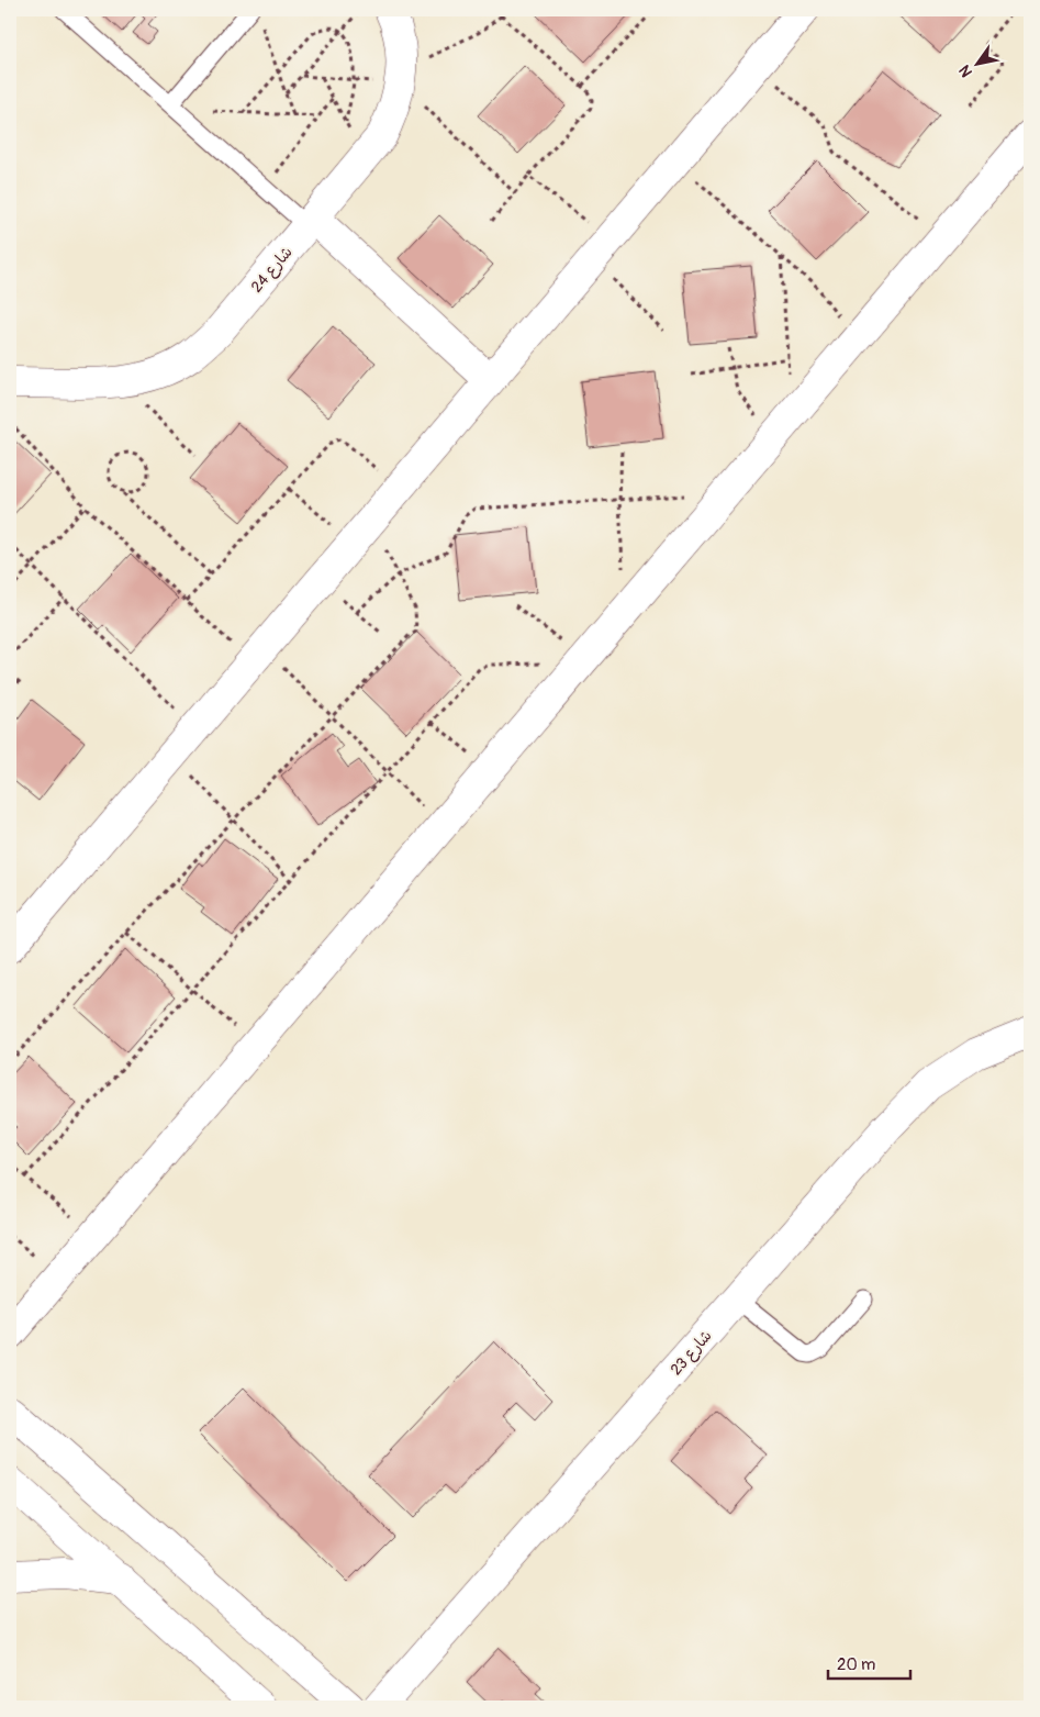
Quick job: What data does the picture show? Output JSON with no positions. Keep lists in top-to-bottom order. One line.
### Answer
{"streets":{"street":["شارع 24","شارع 23"]},"scale_bar":"20 m","north":"bottom left"}
